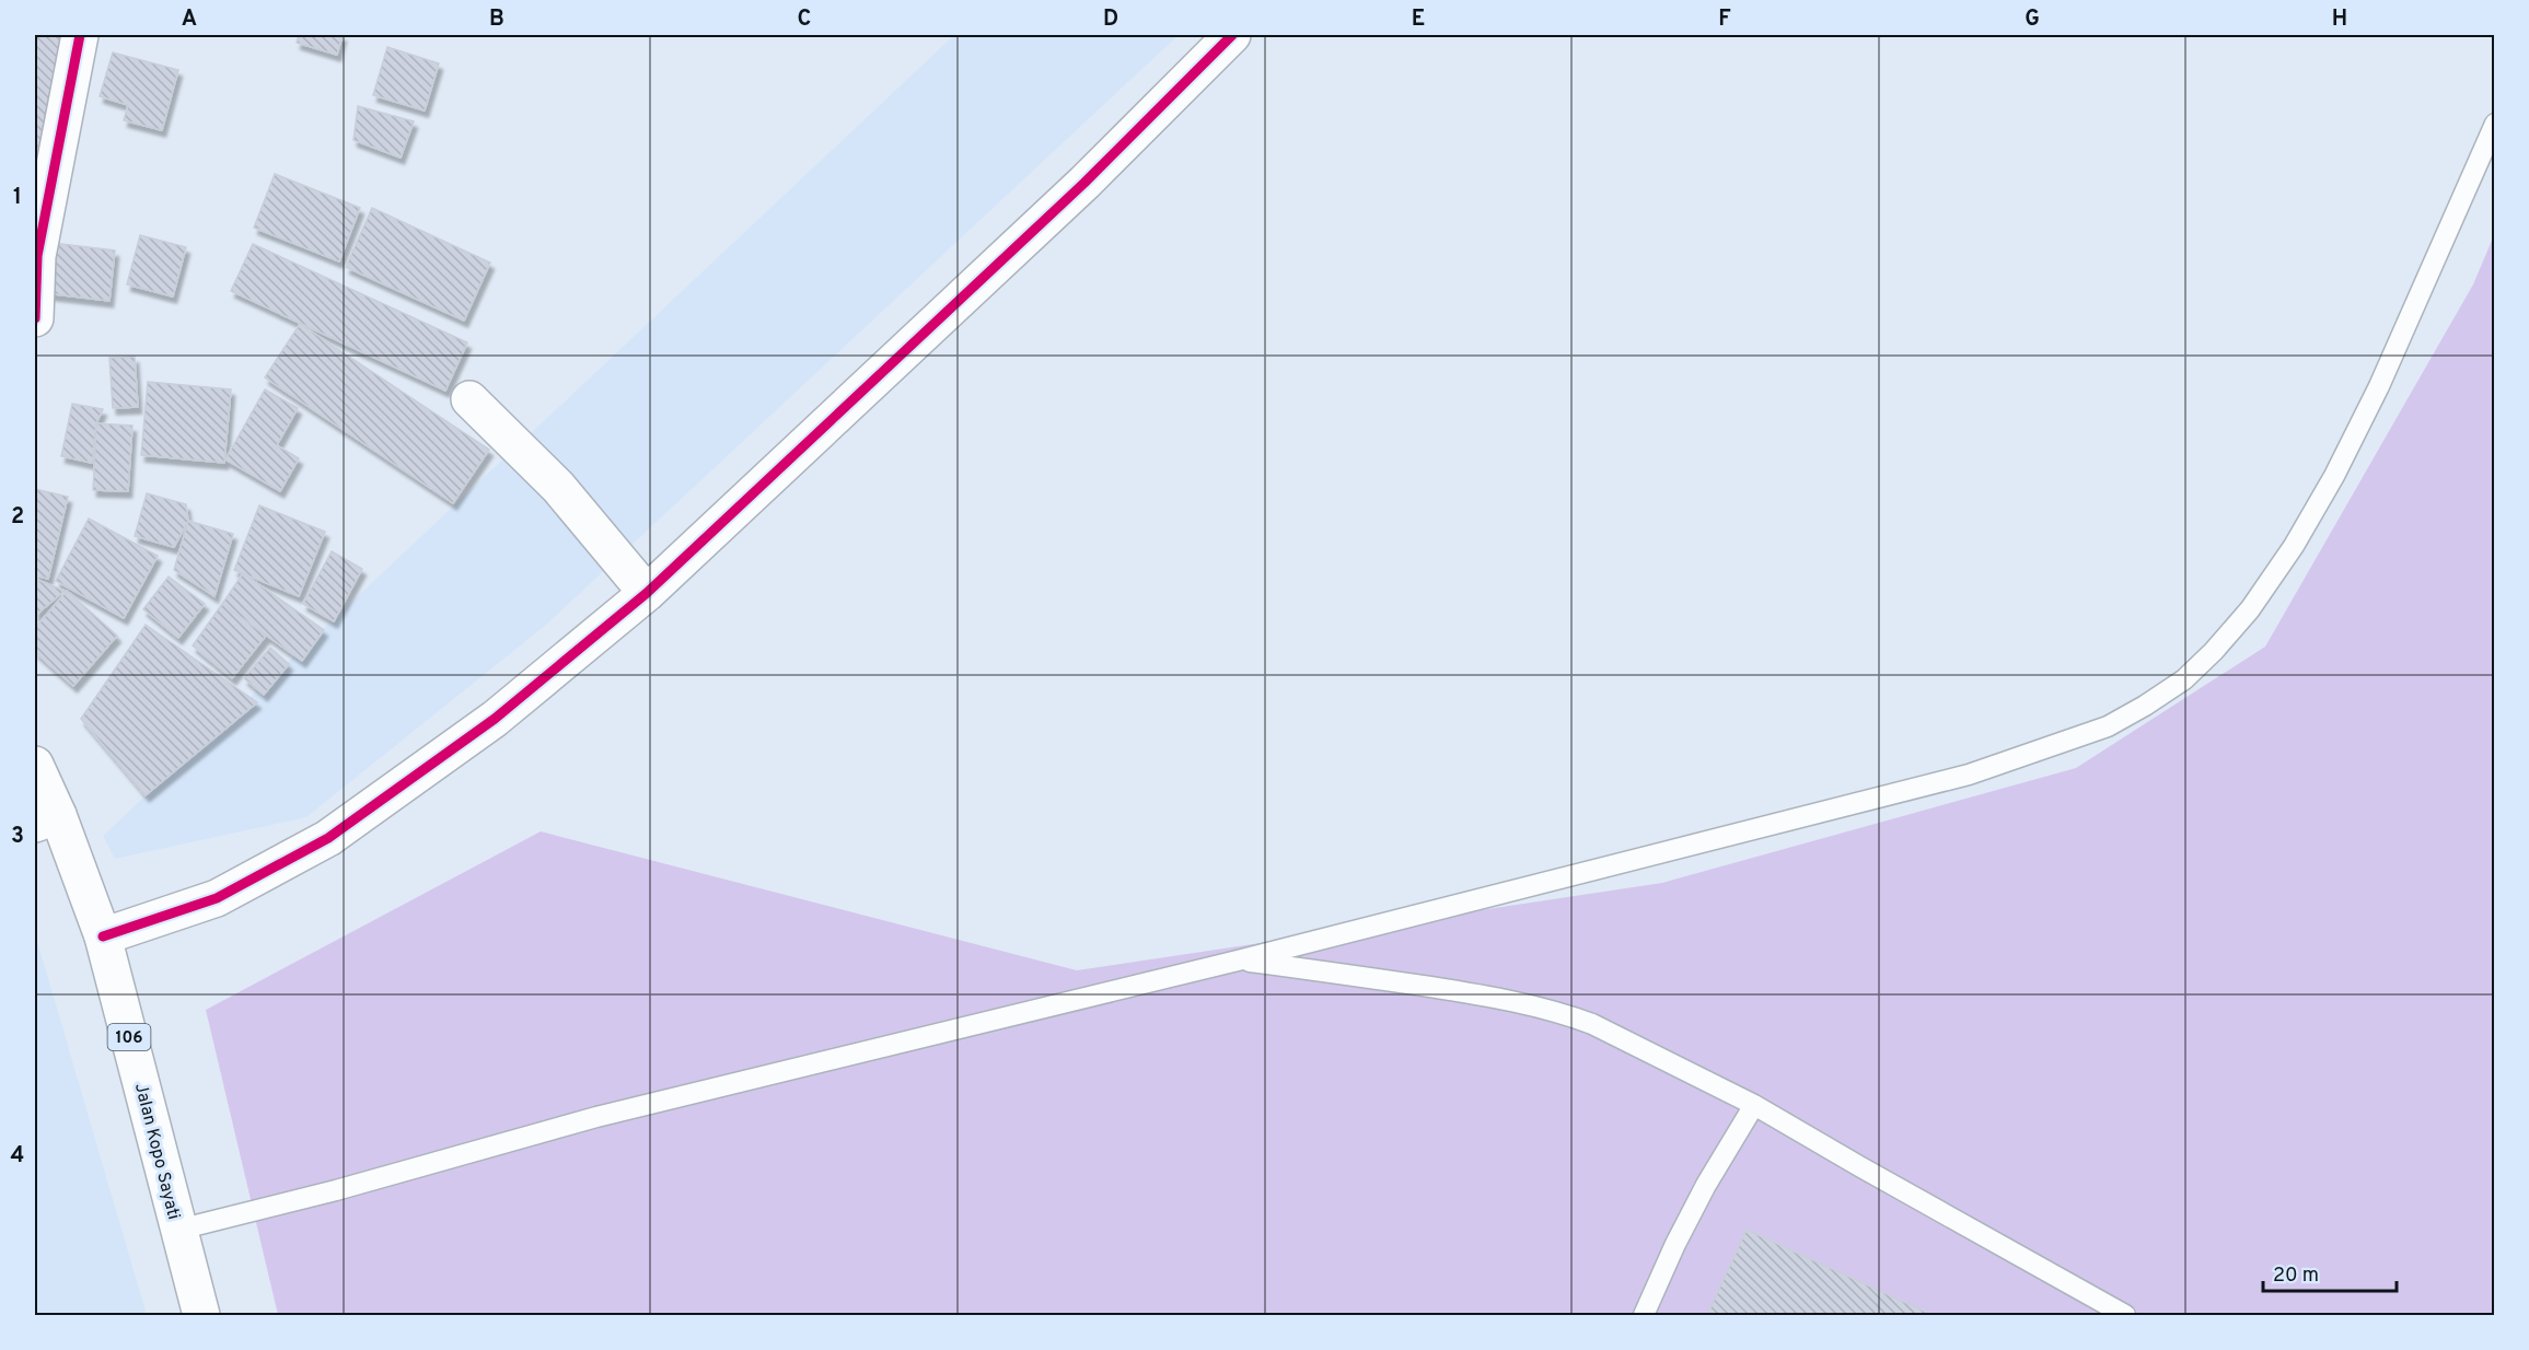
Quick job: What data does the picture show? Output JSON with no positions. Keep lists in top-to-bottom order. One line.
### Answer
{"streets":{"street":["106","Jalan Kopo Sayati"]},"scale_bar":"20 m","grid":{"columns":["A","B","C","D","E","F","G","H"],"rows":["1","2","3","4"]}}
